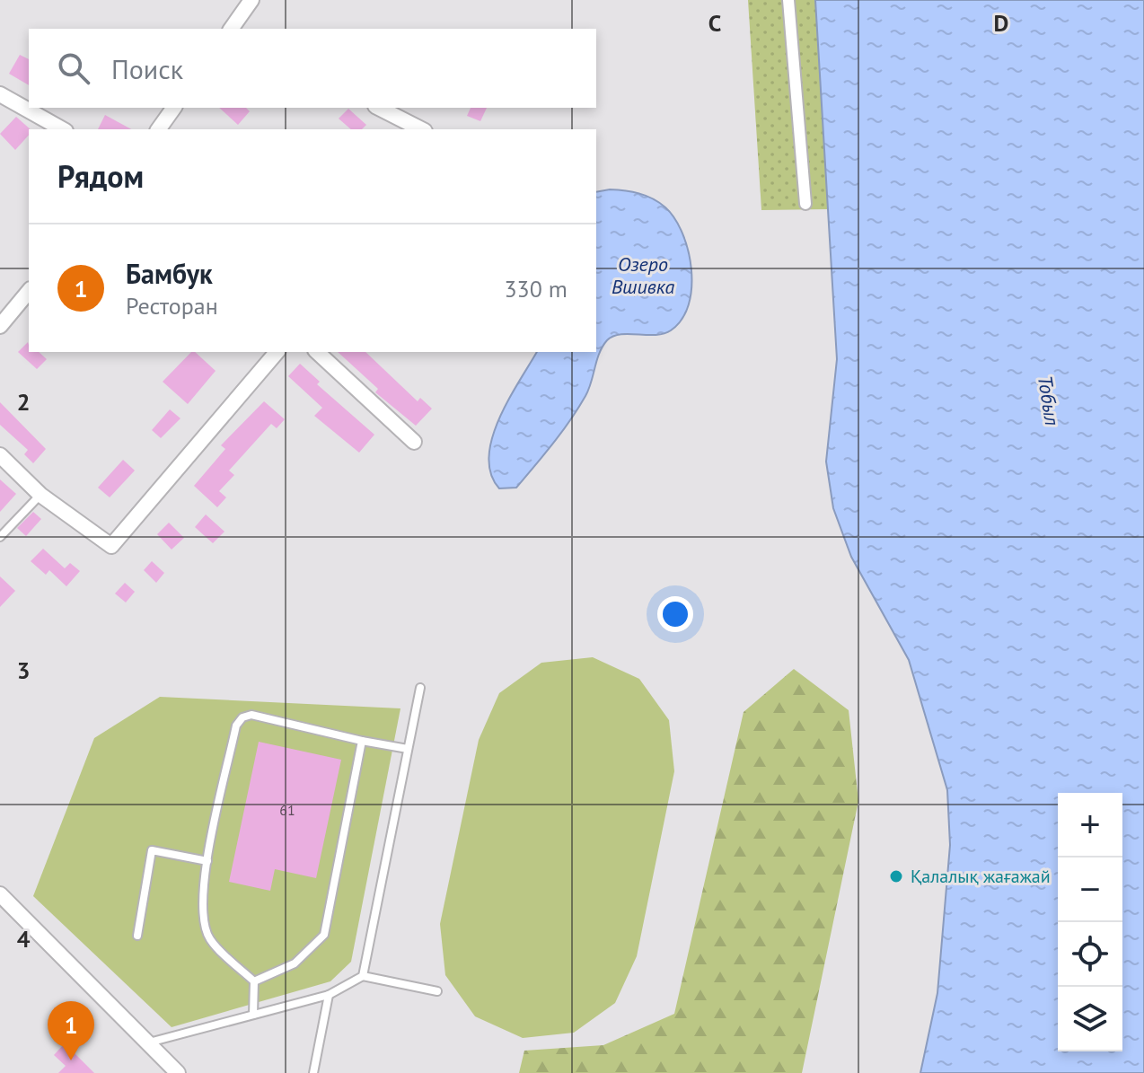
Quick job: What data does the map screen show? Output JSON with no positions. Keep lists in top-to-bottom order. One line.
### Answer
{"water":["Озеро Вшивка","Тобыл"],"places":["Қалалық жағажай"],"house_numbers":["61"],"page":{"search":"Поиск","heading":"Рядом","list":[{"mark":"1","name":"Бамбук","note":"Ресторан","value":"330 m"}],"map_buttons":["+","−"],"pins":"1"},"grid":{"columns":["C","D"],"rows":["2","3","4"]}}
